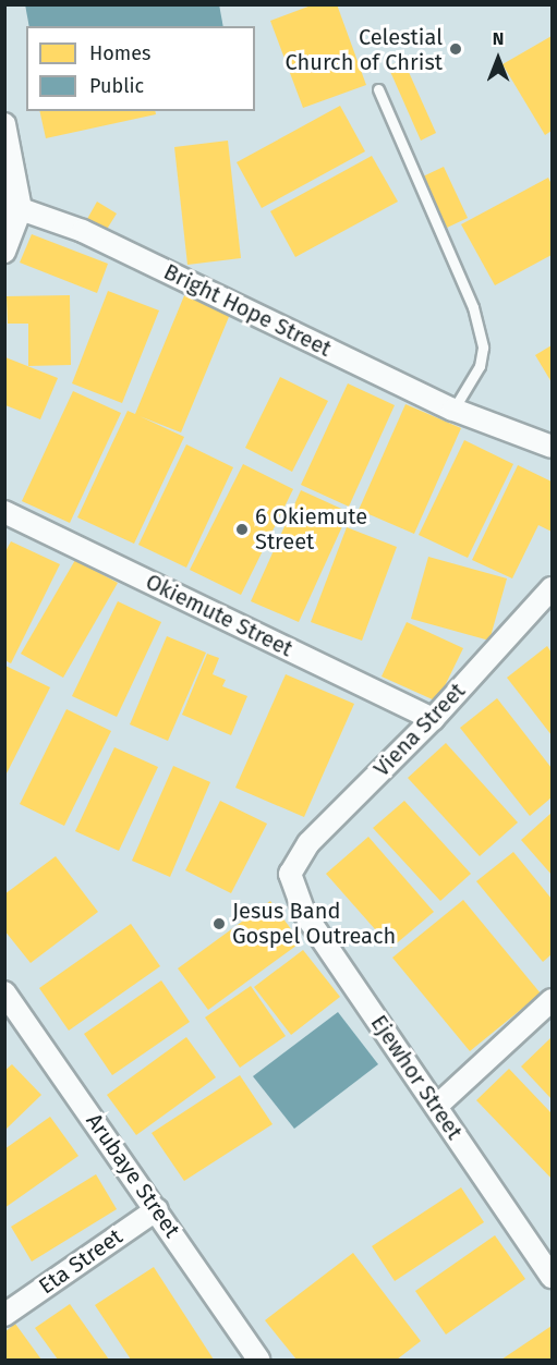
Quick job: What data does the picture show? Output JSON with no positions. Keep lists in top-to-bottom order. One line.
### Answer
{"streets":{"street":["Bright Hope Street","Okiemute Street","Viena Street","Ejewhor Street","Arubaye Street","Eta Street"]},"crossings":[["Okiemute Street","Viena Street"],["Viena Street","Ejewhor Street"],["Arubaye Street","Eta Street"]],"places":["Celestial Church of Christ","6 Okiemute Street","Jesus Band Gospel Outreach"],"legend":["Homes","Public"],"north":"top"}
